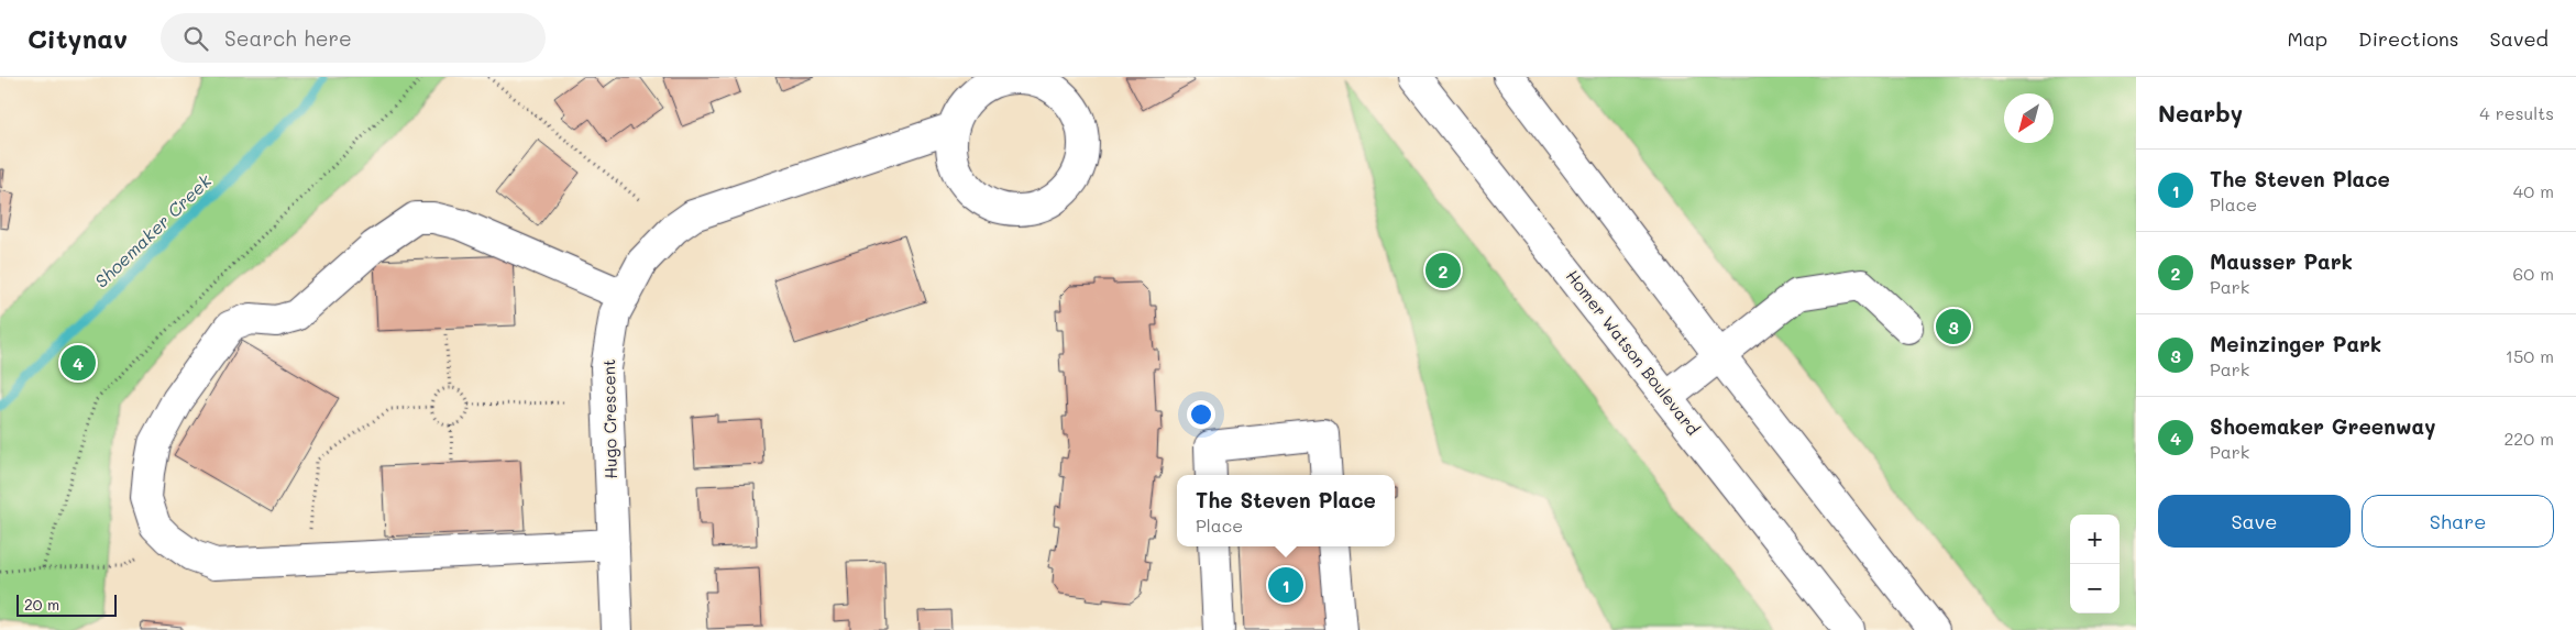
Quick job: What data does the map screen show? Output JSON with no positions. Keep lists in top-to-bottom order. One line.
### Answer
{"streets":{"main road":["Homer Watson Boulevard","Hugo Crescent"]},"water":["Shoemaker Creek"],"scale_bar":"20 m","north":"bottom left","page":{"header":"Citynav","search":"Search here","nav":["Map","Directions","Saved"],"heading":["Nearby","4 results"],"list":[{"mark":"1","name":"The Steven Place","note":"Place","value":"40 m"},{"mark":"2","name":"Mausser Park","note":"Park","value":"60 m"},{"mark":"3","name":"Meinzinger Park","note":"Park","value":"150 m"},{"mark":"4","name":"Shoemaker Greenway","note":"Park","value":"220 m"}],"pins":["2","3","4","1"],"popup":["The Steven Place","Place"],"buttons":["Save","Share"],"map_buttons":["+","−"],"scale":"20 m"}}
